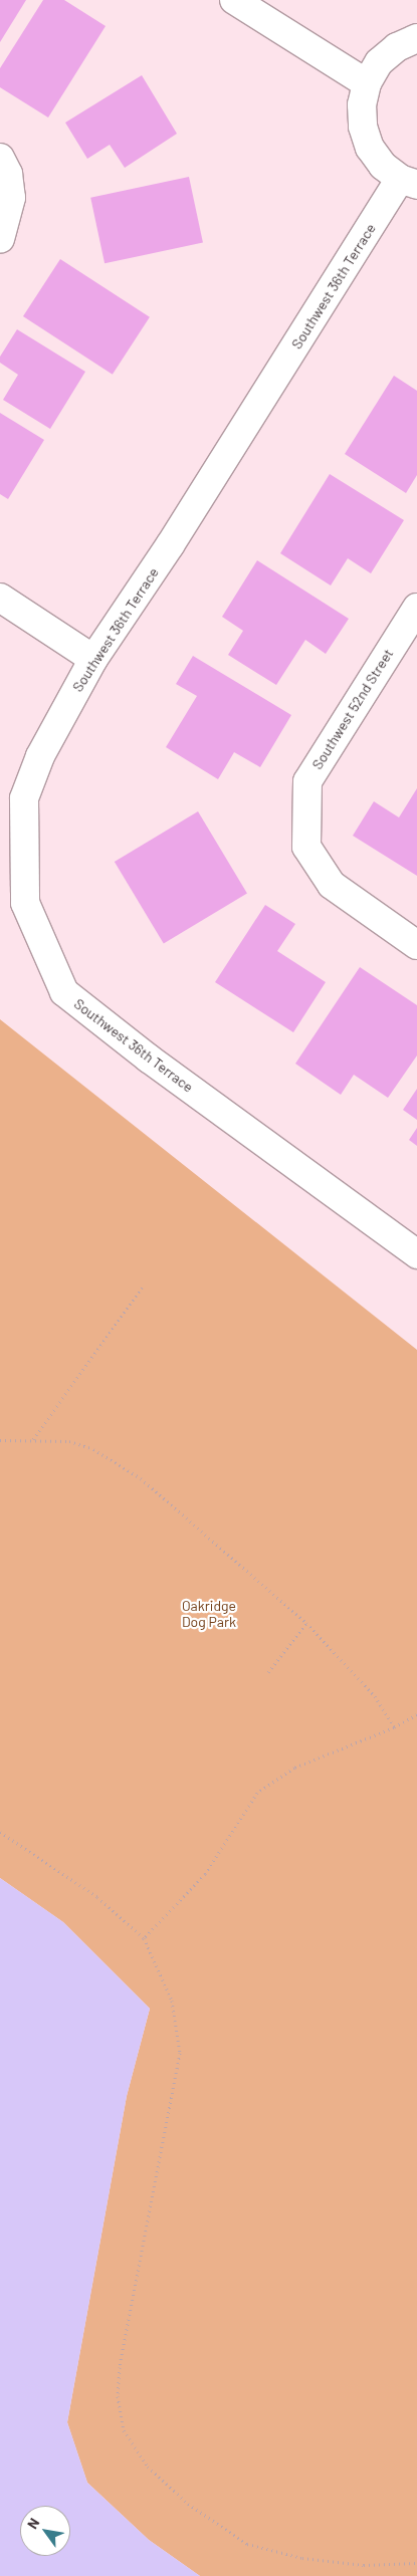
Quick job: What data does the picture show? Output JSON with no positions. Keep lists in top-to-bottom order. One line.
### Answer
{"streets":{"street":["Southwest 36th Terrace","Southwest 52nd Street"]},"parks":["Oakridge Dog Park"],"north":"top left"}
